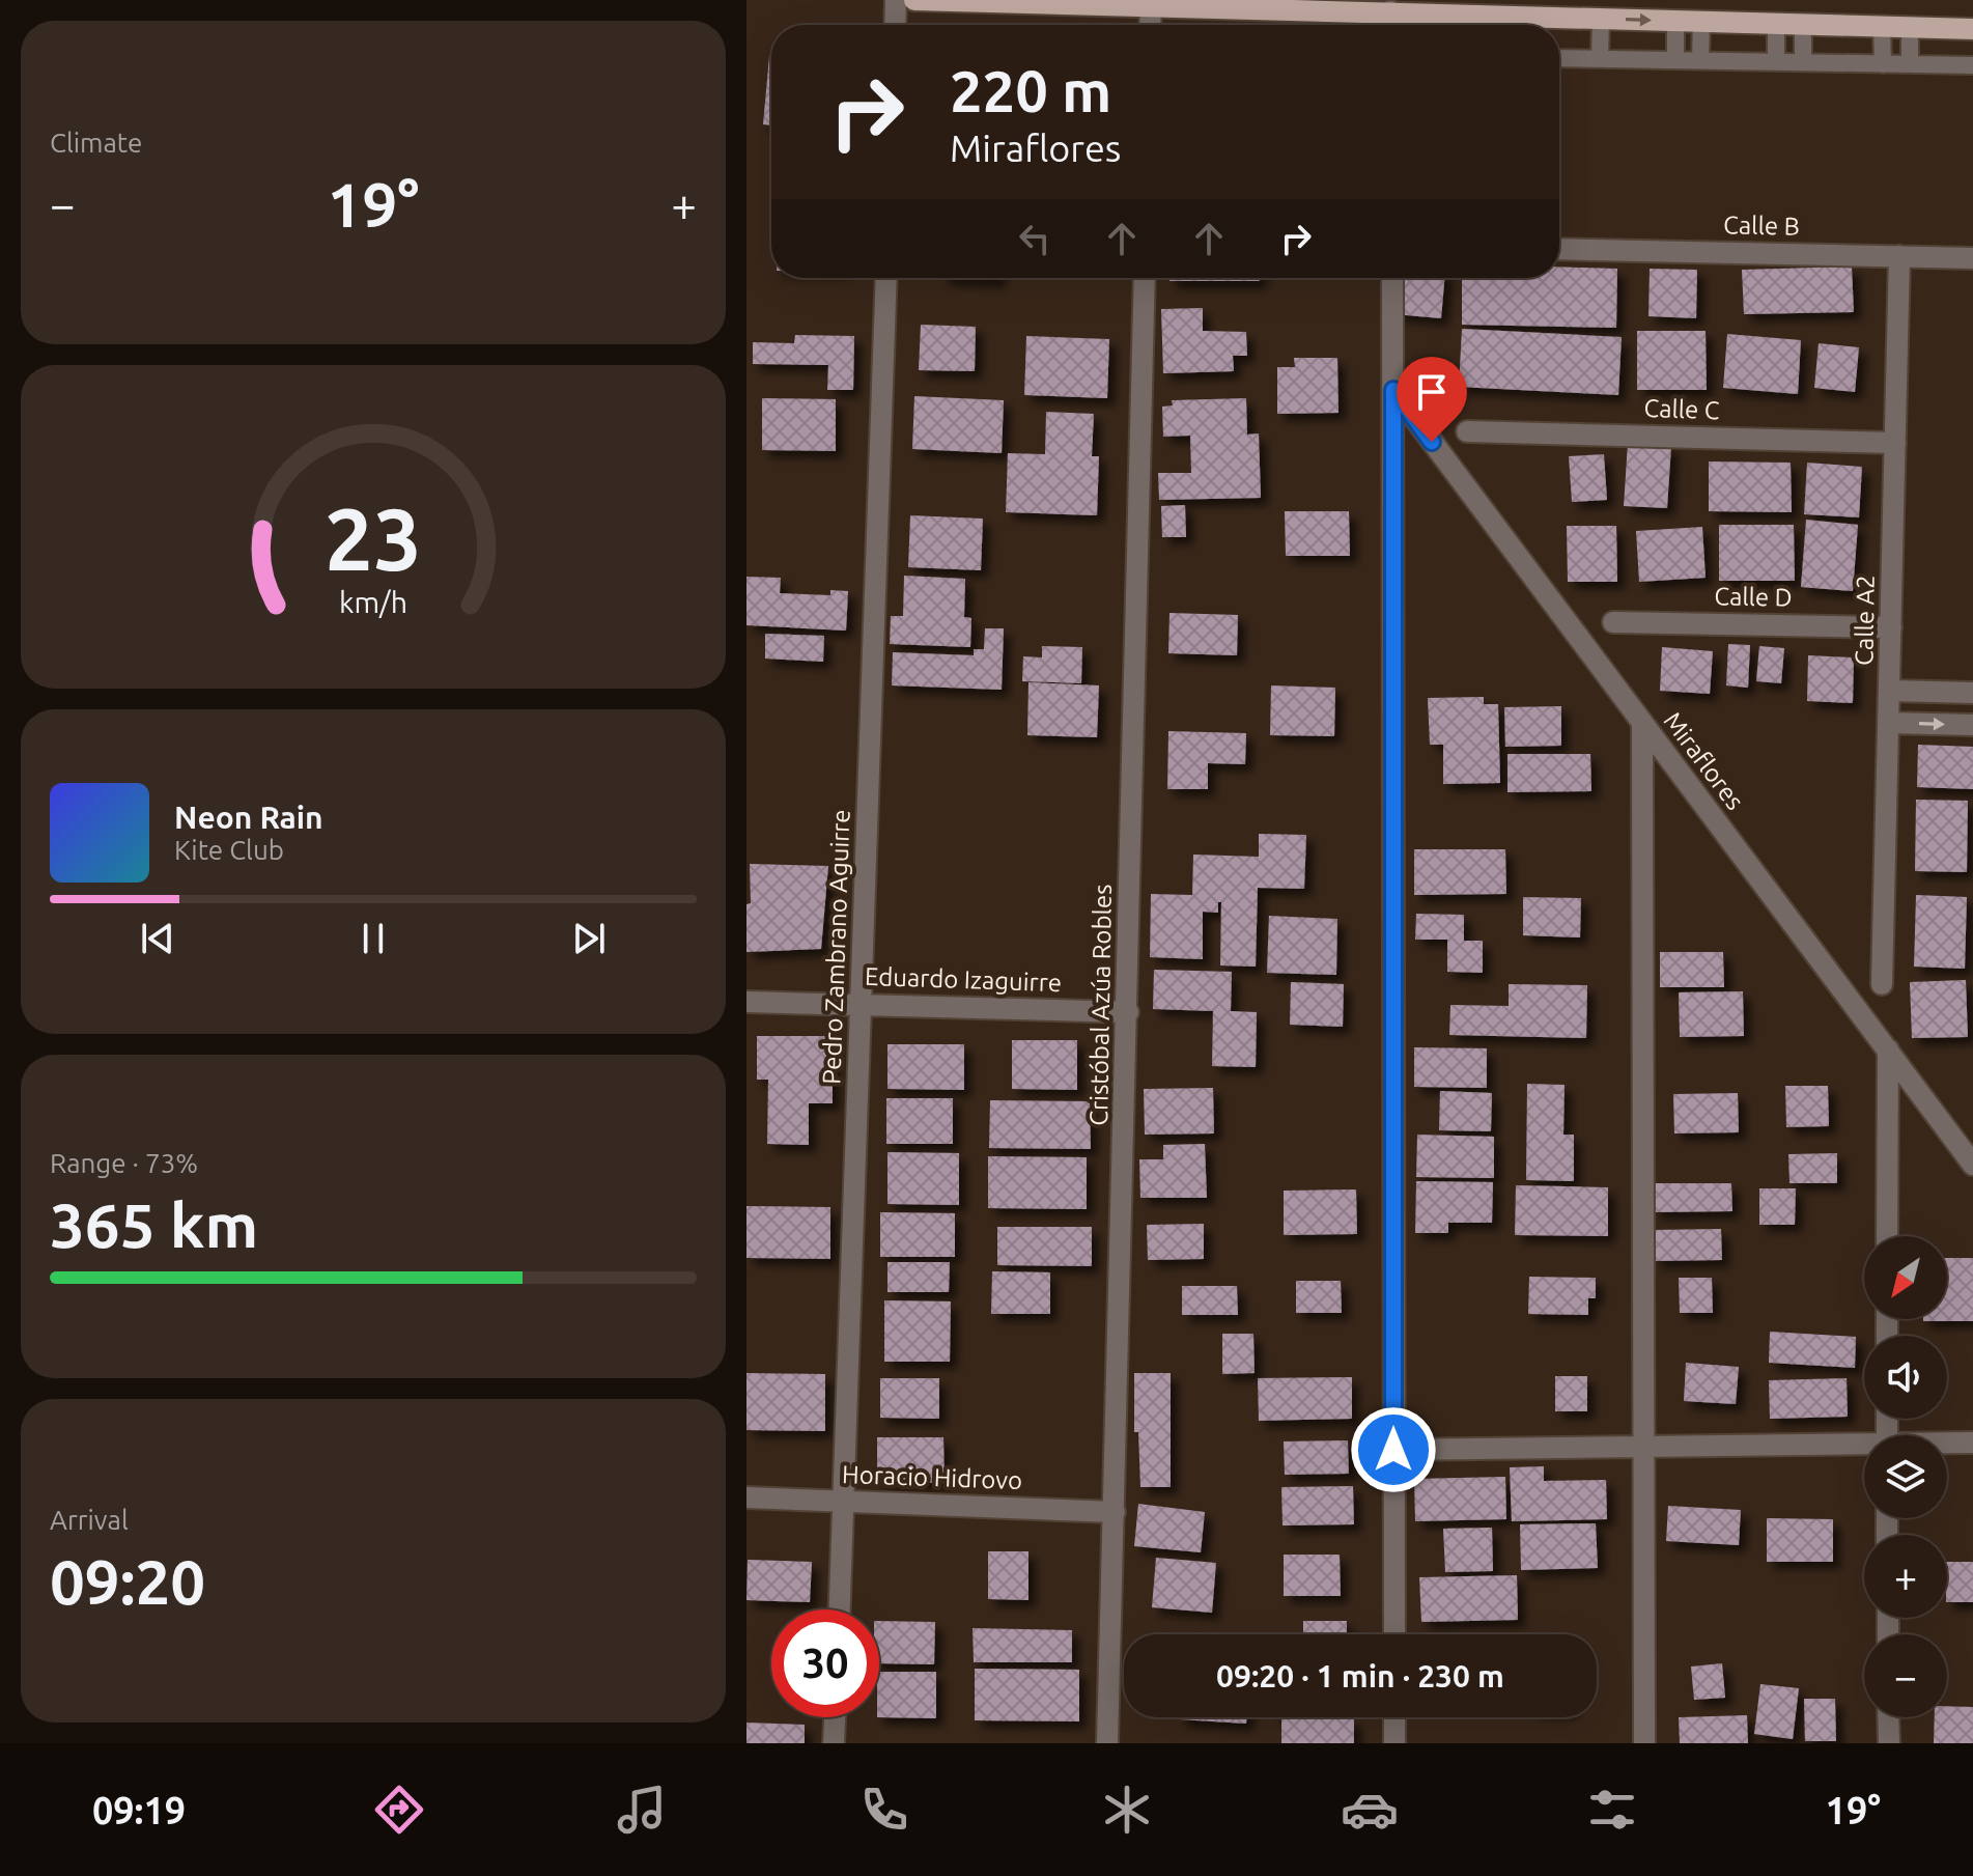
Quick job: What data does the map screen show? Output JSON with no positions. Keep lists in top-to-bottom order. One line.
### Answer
{"streets":{"street":["Calle B","Calle C","Calle D","Calle A2","Miraflores","Pedro Zambrano Aguirre","Eduardo Izaguirre","Cristóbal Azúa Robles","Horacio Hidrovo"]},"crossings":[["Calle B","Calle A2"],["Calle C","Calle A2"],["Calle D","Calle A2"],["Pedro Zambrano Aguirre","Eduardo Izaguirre"],["Pedro Zambrano Aguirre","Horacio Hidrovo"],["Eduardo Izaguirre","Cristóbal Azúa Robles"],["Cristóbal Azúa Robles","Horacio Hidrovo"]],"north":"bottom left","page":{"tile":["Climate",["Range · 73%","365 km"],["Arrival","09:20"]],"turn":["220 m","Miraflores"],"heat":["−","19°","+"],"song":["Neon Rain","Kite Club"],"map_buttons":["+","−"],"limit":"30","trip":"09:20 · 1 min · 230 m","tabs":["09:19","19°"],"gauge":["23","km/h"]}}
